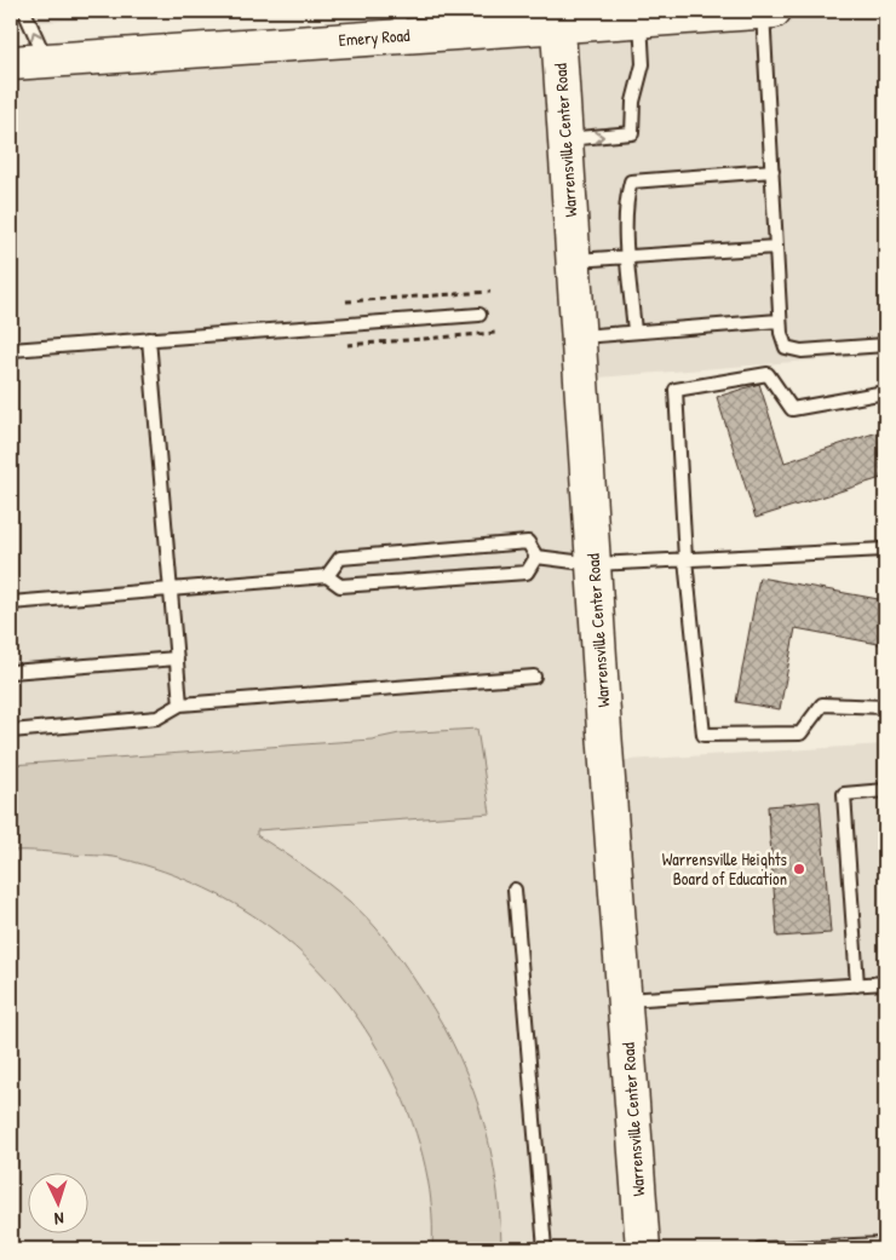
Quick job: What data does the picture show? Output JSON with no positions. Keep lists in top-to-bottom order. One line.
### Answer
{"streets":{"main road":["Emery Road","Warrensville Center Road"]},"crossings":[["Emery Road","Warrensville Center Road"]],"places":["Warrensville Heights Board of Education"],"north":"bottom"}
